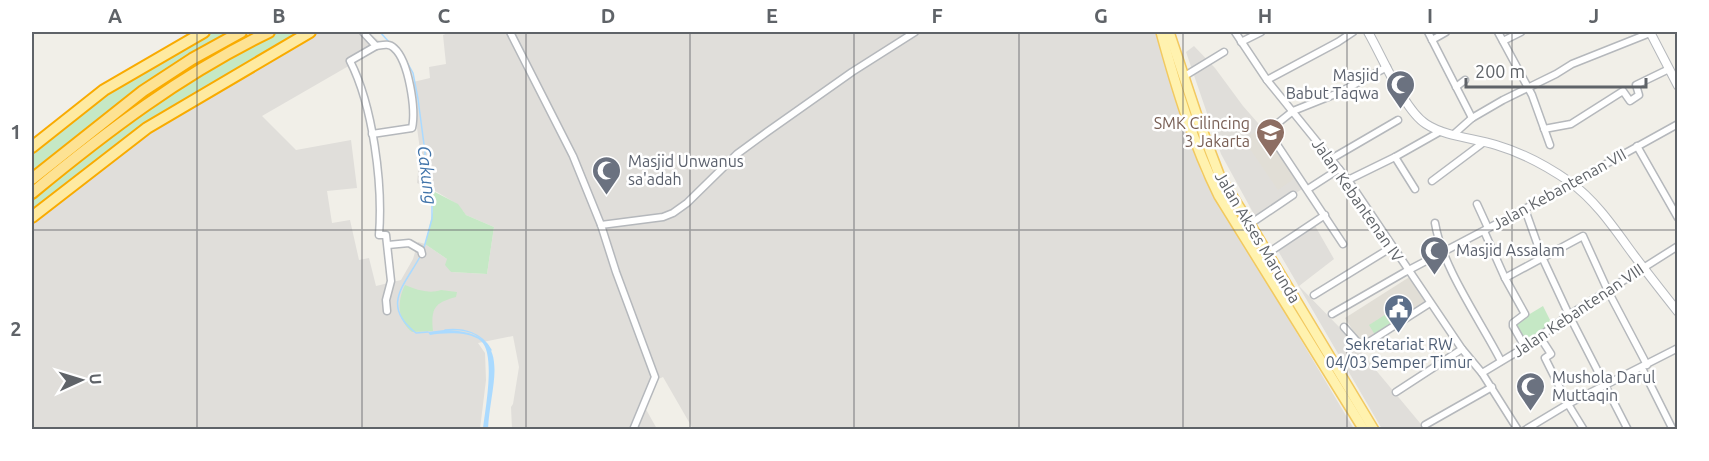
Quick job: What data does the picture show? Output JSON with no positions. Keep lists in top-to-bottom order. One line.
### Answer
{"streets":{"main road":["Jalan Akses Marunda"],"street":["Jalan Kebantenan VII","Jalan Kebantenan IV","Jalan Kebantenan VIII"]},"crossings":[["Jalan Kebantenan VII","Jalan Kebantenan IV"],["Jalan Kebantenan IV","Jalan Kebantenan VIII"]],"water":["Cakung"],"places":{"mosque":["Masjid Babut Taqwa","Masjid Unwanus sa'adah","Masjid Assalam","Mushola Darul Muttaqin"],"school or university":["SMK Cilincing 3 Jakarta"],"public building":["Sekretariat RW 04/03 Semper Timur"]},"scale_bar":"200 m","north":"right","grid":{"columns":["A","B","C","D","E","F","G","H","I","J"],"rows":["1","2"]}}
